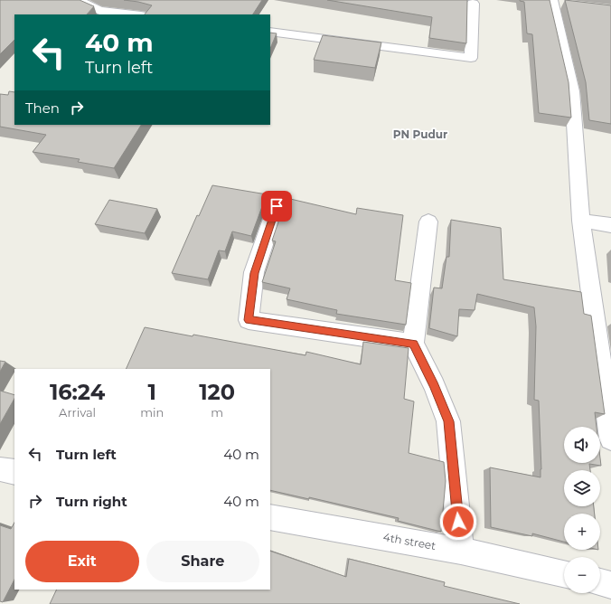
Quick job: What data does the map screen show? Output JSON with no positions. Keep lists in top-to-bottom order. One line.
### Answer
{"streets":{"street":["4th street"]},"districts":["PN Pudur"],"page":{"turn":["40 m","Turn left"],"then":"Then","eta":["16:24","Arrival","1","min","120","m"],"map_buttons":["+","−"],"list":[{"name":"Turn left","value":"40 m"},{"name":"Turn right","value":"40 m"}],"buttons":["Exit","Share"]}}
